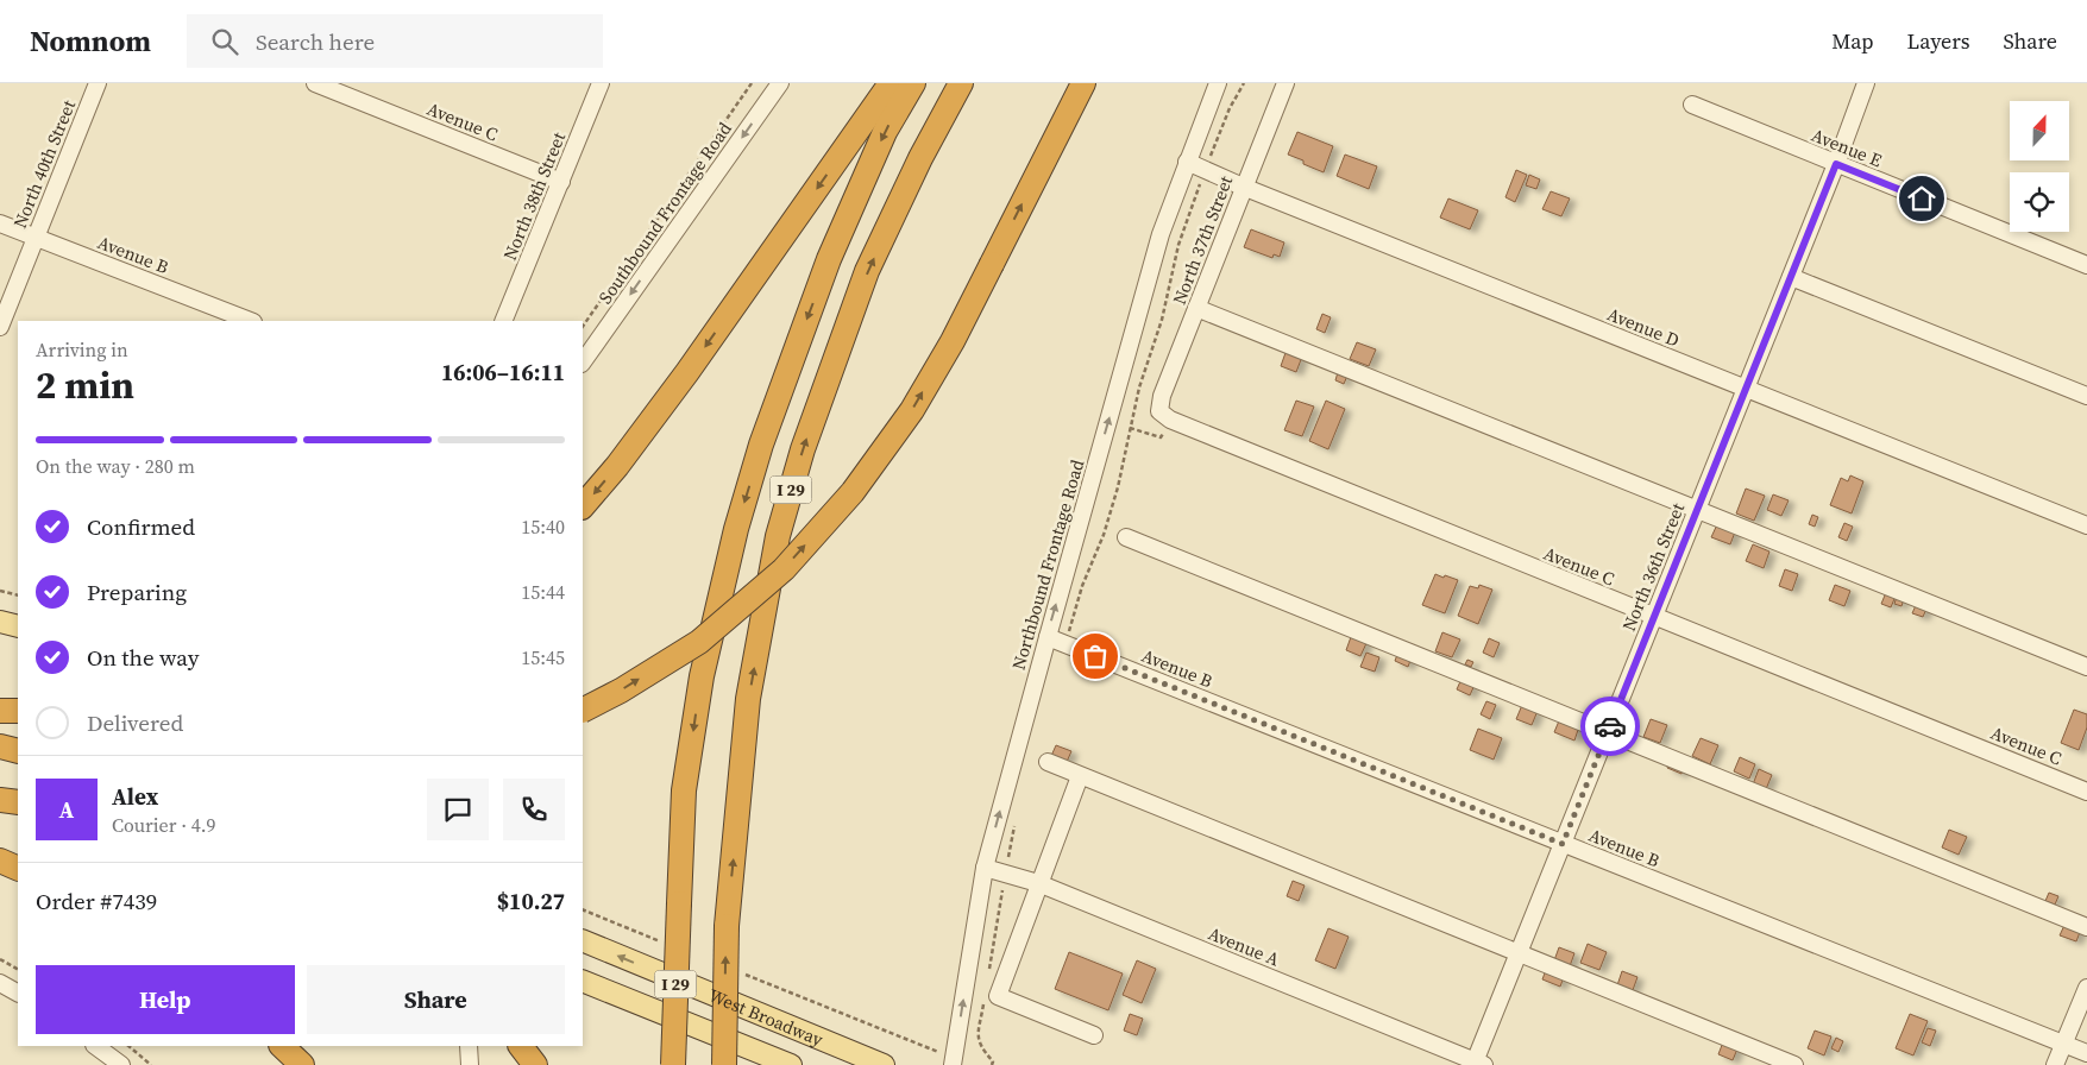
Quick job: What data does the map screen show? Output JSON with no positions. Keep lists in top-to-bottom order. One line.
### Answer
{"streets":{"highway":["I 29"],"main road":["West Broadway"],"street":["Avenue C","Avenue E","North 40th Street","North 38th Street","Southbound Frontage Road","North 37th Street","Avenue B","Avenue D","Northbound Frontage Road","North 36th Street","Avenue A"]},"crossings":[["Avenue C","North 38th Street"],["Avenue C","North 37th Street"],["Avenue C","North 36th Street"],["Avenue E","North 36th Street"],["North 40th Street","Avenue B"],["North 37th Street","Avenue D"],["Avenue B","Northbound Frontage Road"],["Avenue B","North 36th Street"],["Avenue D","Northbound Frontage Road"],["Avenue D","North 36th Street"],["Northbound Frontage Road","Avenue A"],["North 36th Street","Avenue A"]],"one_way":["Southbound Frontage Road","Northbound Frontage Road"],"north":"top","page":{"header":"Nomnom","search":"Search here","nav":["Map","Layers","Share"],"heading":["2 min","Arriving in","16:06–16:11"],"panel":["Alex","Courier · 4.9","Order #7439","$10.27"],"bar":"On the way · 280 m","list":[["Confirmed","15:40"],["Preparing","15:44"],["On the way","15:45"],"Delivered"],"round":"A","buttons":["Help","Share"]}}
